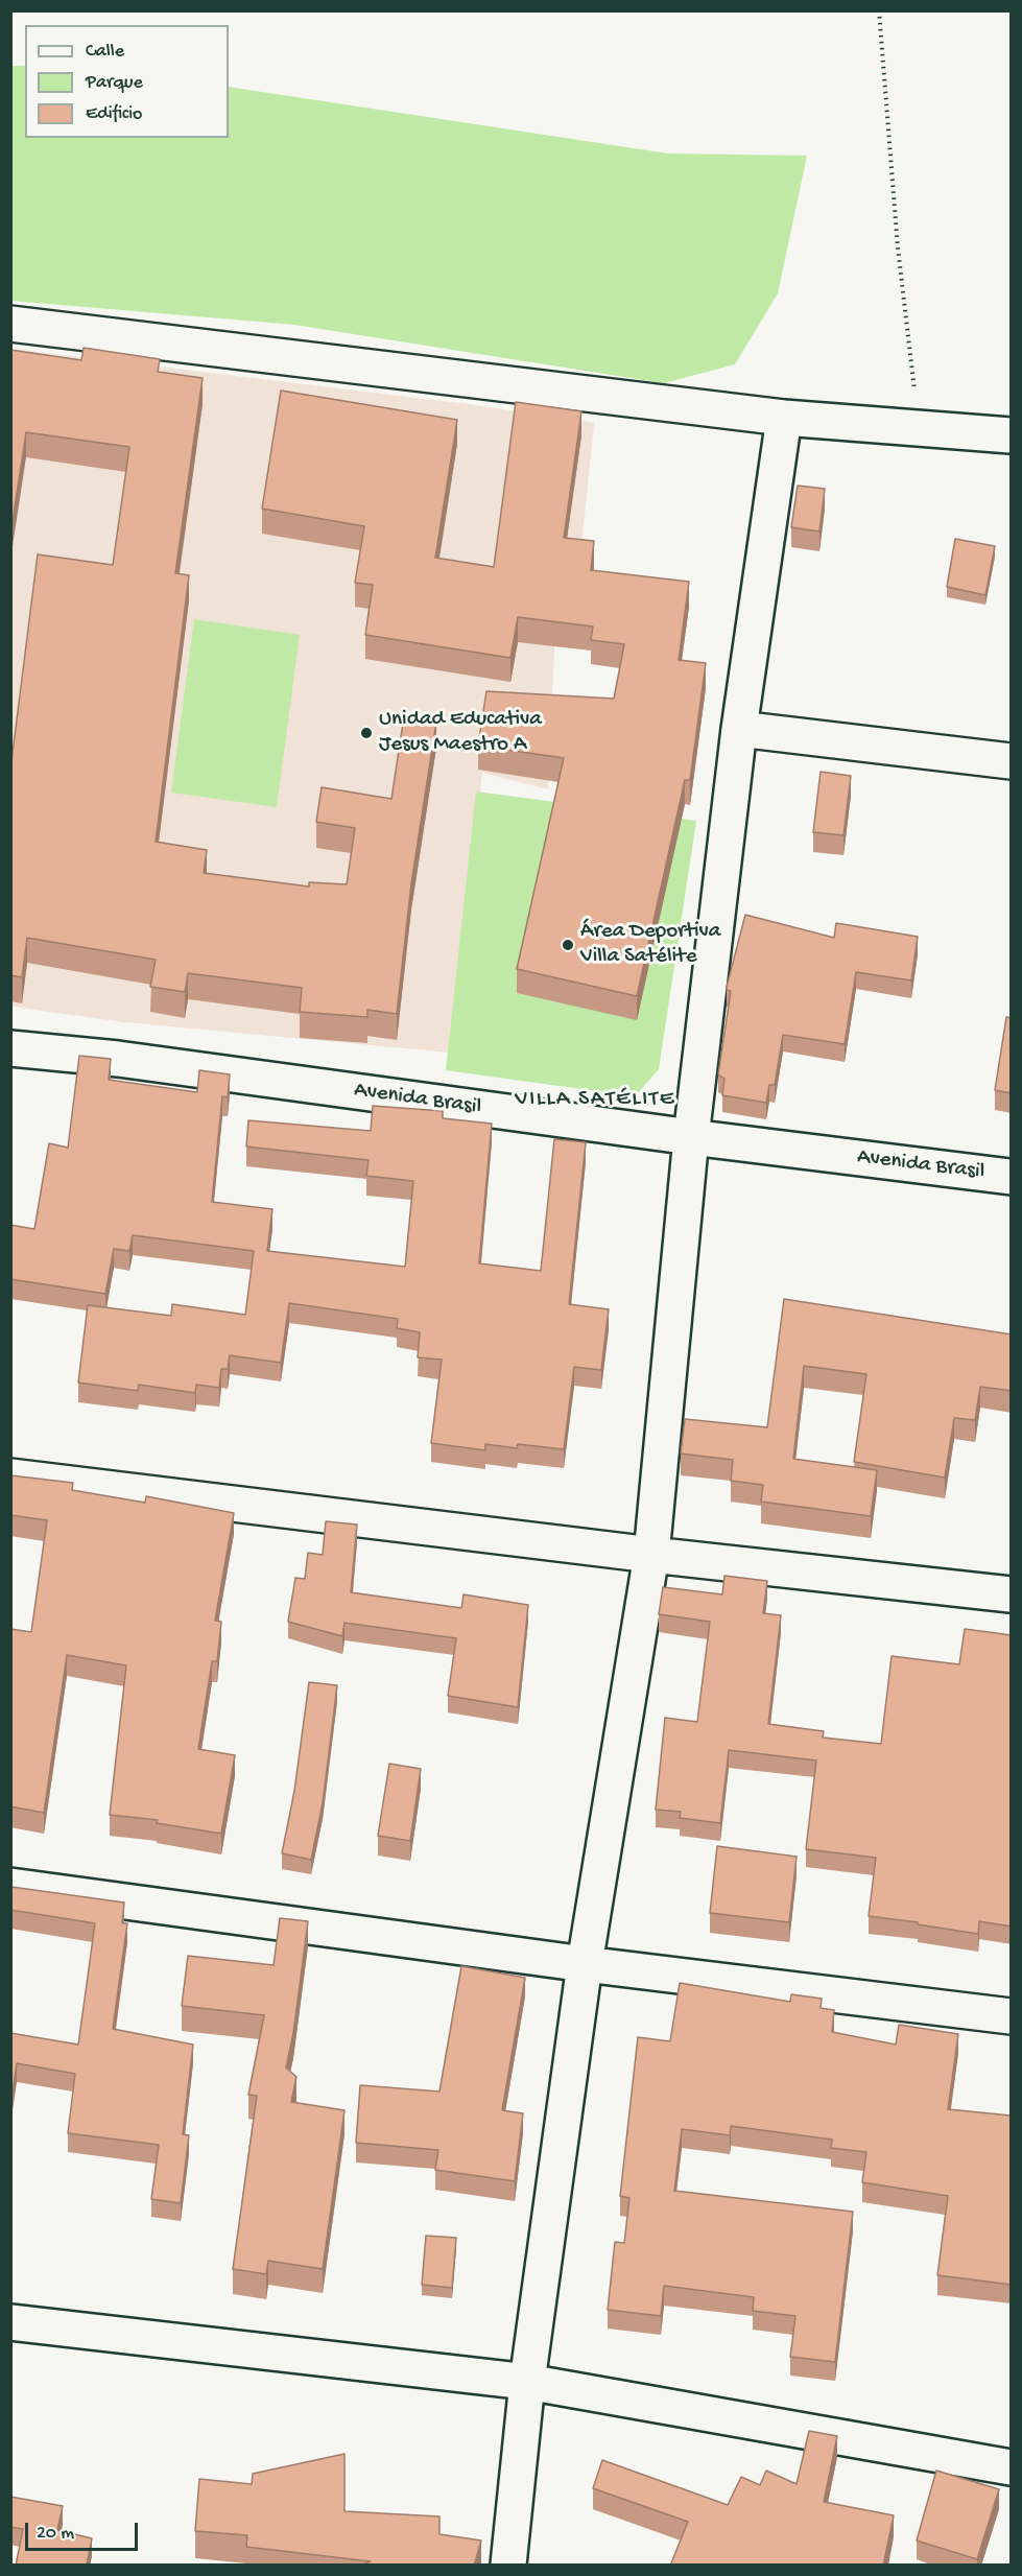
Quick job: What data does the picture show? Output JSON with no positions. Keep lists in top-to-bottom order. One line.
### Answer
{"streets":{"street":["Avenida Brasil"]},"districts":["VILLA SATÉLITE"],"places":["Unidad Educativa Jesus Maestro A","Área Deportiva Villa Satélite"],"legend":["Calle","Parque","Edificio"],"scale_bar":"20 m"}
